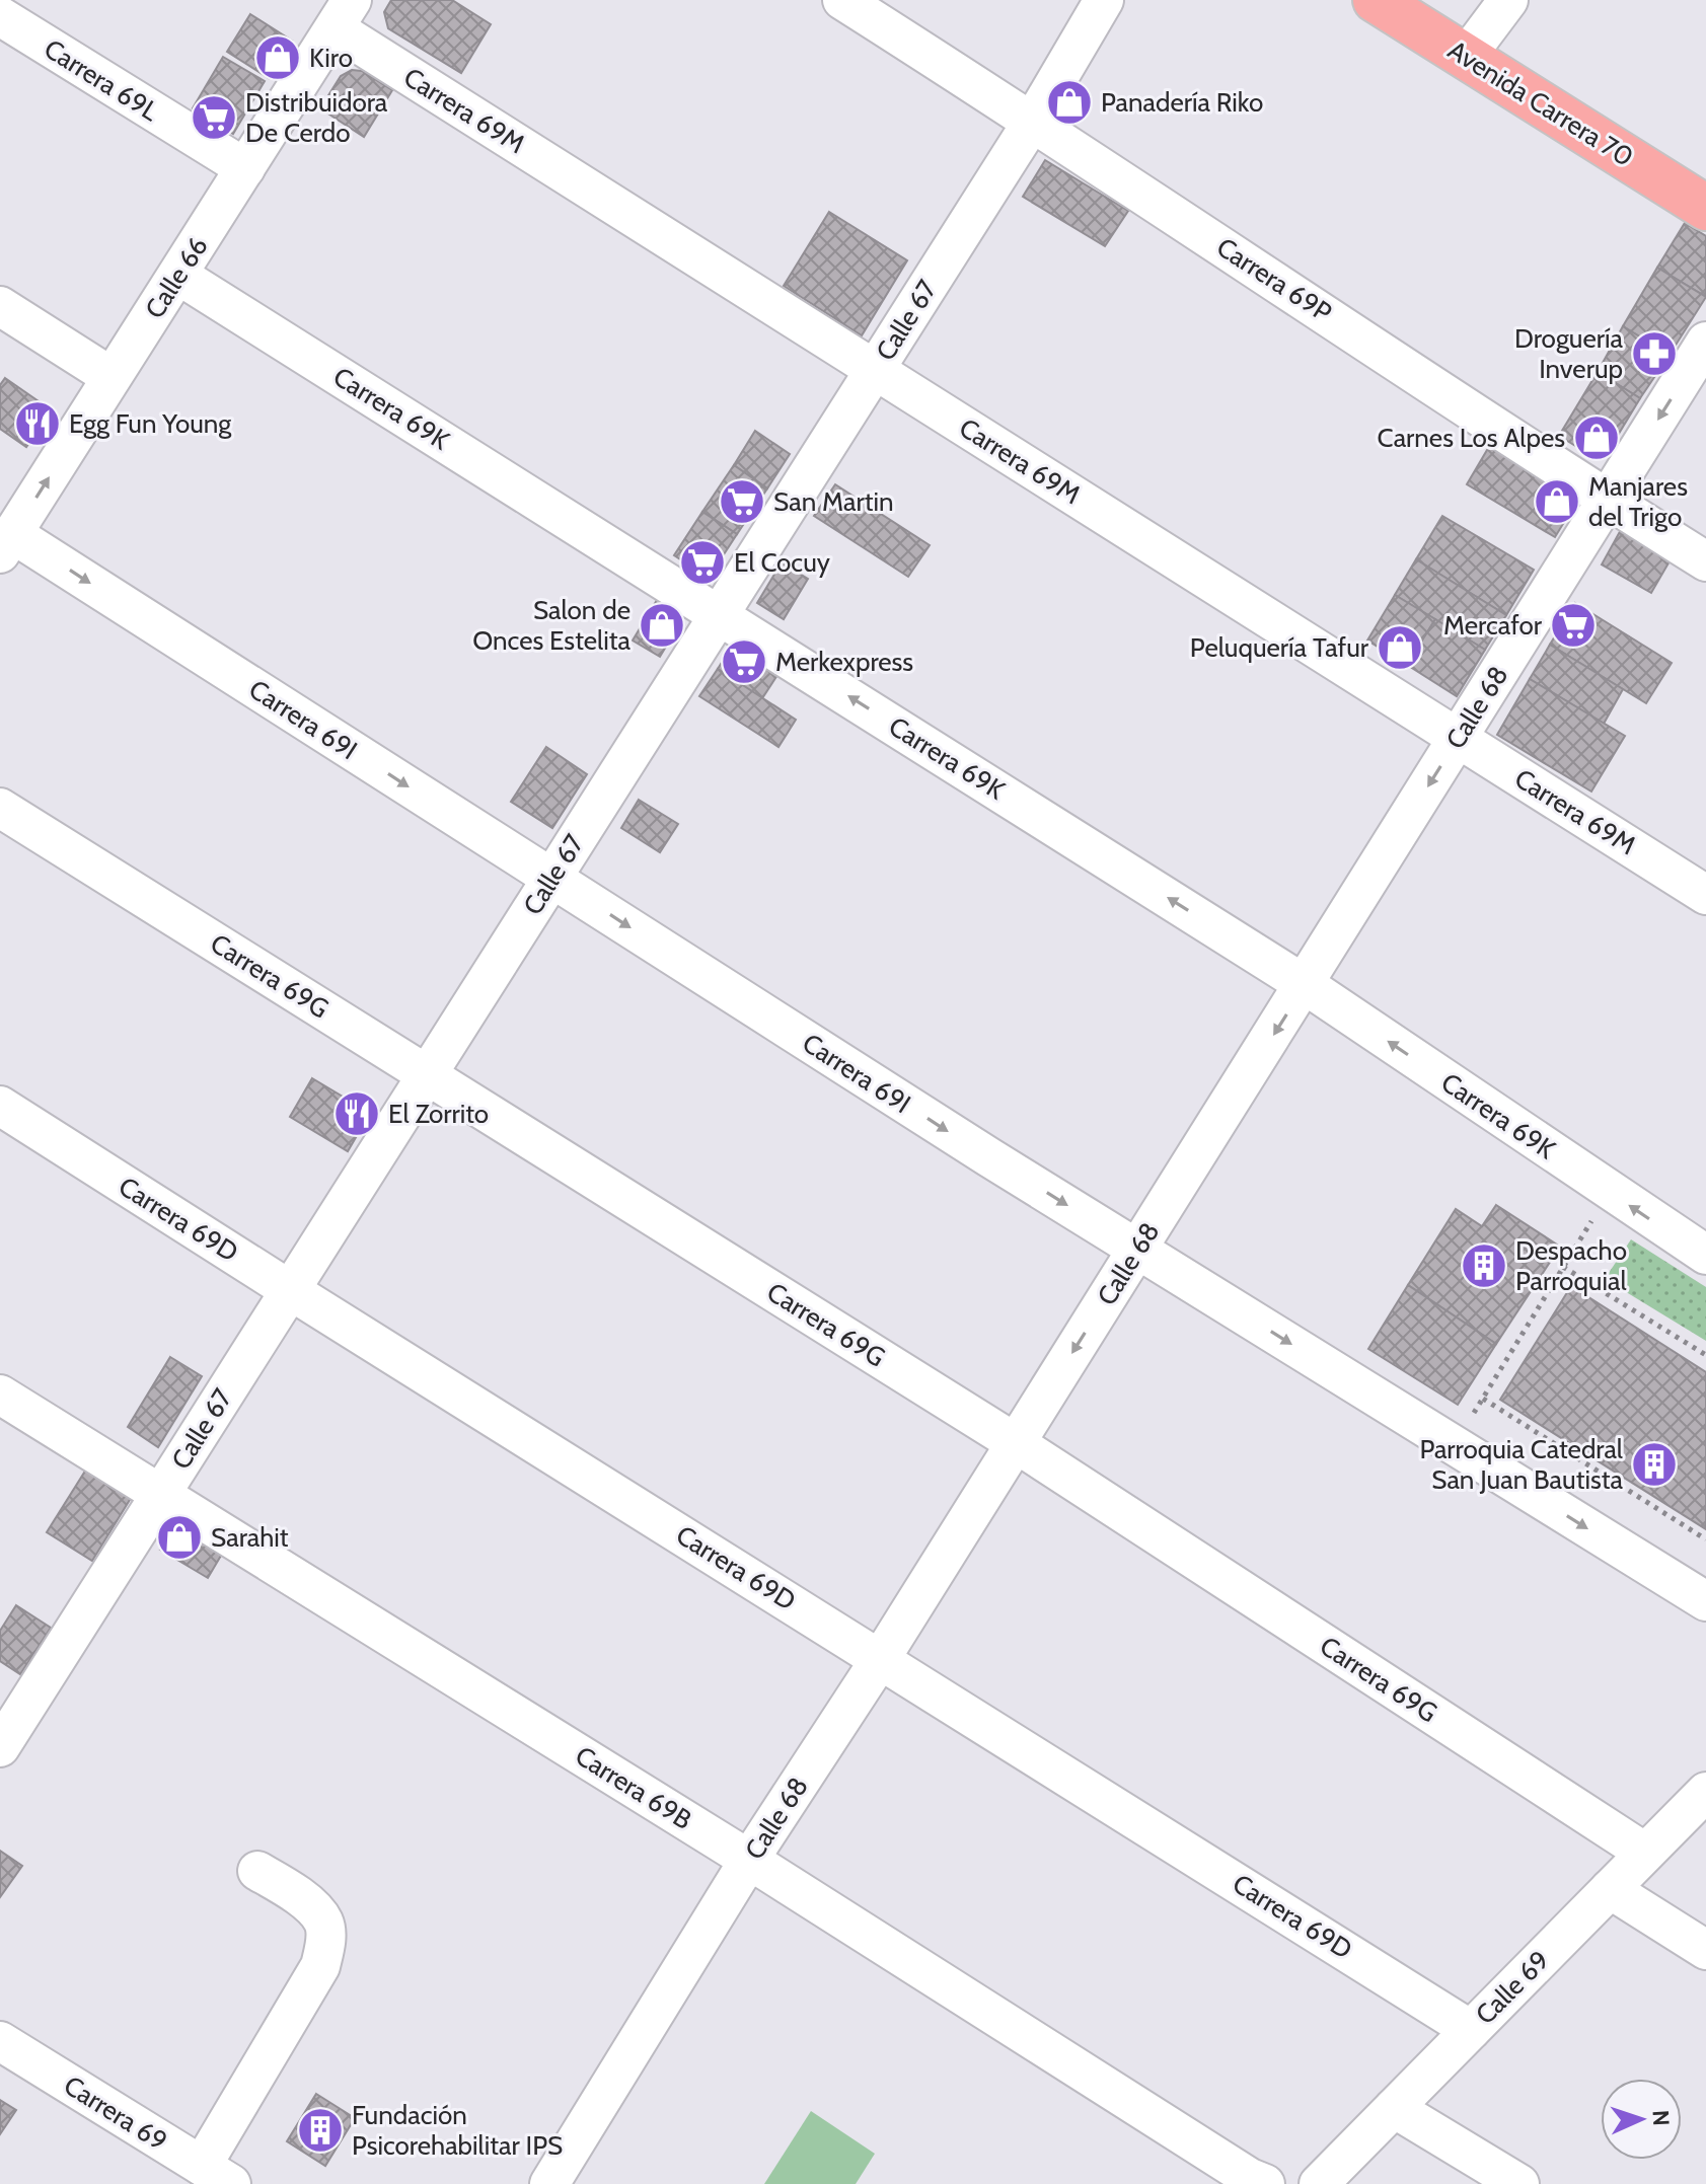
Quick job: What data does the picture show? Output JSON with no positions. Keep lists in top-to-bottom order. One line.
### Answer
{"streets":{"main road":["Avenida Carrera 70"],"street":["Carrera 69L","Carrera 69M","Calle 66","Carrera 69P","Calle 67","Carrera 69K","Calle 68","Carrera 69I","Carrera 69G","Carrera 69D","Carrera 69B","Calle 69","Carrera 69"]},"crossings":[["Carrera 69L","Calle 66"],["Carrera 69M","Calle 66"],["Carrera 69M","Calle 67"],["Carrera 69M","Calle 68"],["Calle 66","Carrera 69K"],["Calle 66","Carrera 69I"],["Carrera 69P","Calle 67"],["Carrera 69P","Calle 68"],["Calle 67","Carrera 69K"],["Calle 67","Carrera 69I"],["Calle 67","Carrera 69G"],["Calle 67","Carrera 69D"],["Calle 67","Carrera 69B"],["Carrera 69K","Calle 68"],["Calle 68","Carrera 69I"],["Calle 68","Carrera 69G"],["Calle 68","Carrera 69D"],["Calle 68","Carrera 69B"],["Carrera 69G","Calle 69"],["Carrera 69D","Calle 69"]],"one_way":["Carrera 69K","Calle 68","Carrera 69I"],"places":{"shop":["Kiro","Panadería Riko","Carnes Los Alpes","Manjares del Trigo","Salon de Onces Estelita","Peluquería Tafur","Sarahit"],"supermarket":["Distribuidora De Cerdo","San Martin","El Cocuy","Mercafor","Merkexpress"],"pharmacy":["Droguería Inverup"],"restaurant":["Egg Fun Young","El Zorrito"],"building":["Despacho Parroquial","Parroquia Catedral San Juan Bautista","Fundación Psicorehabilitar IPS"]},"north":"right"}
